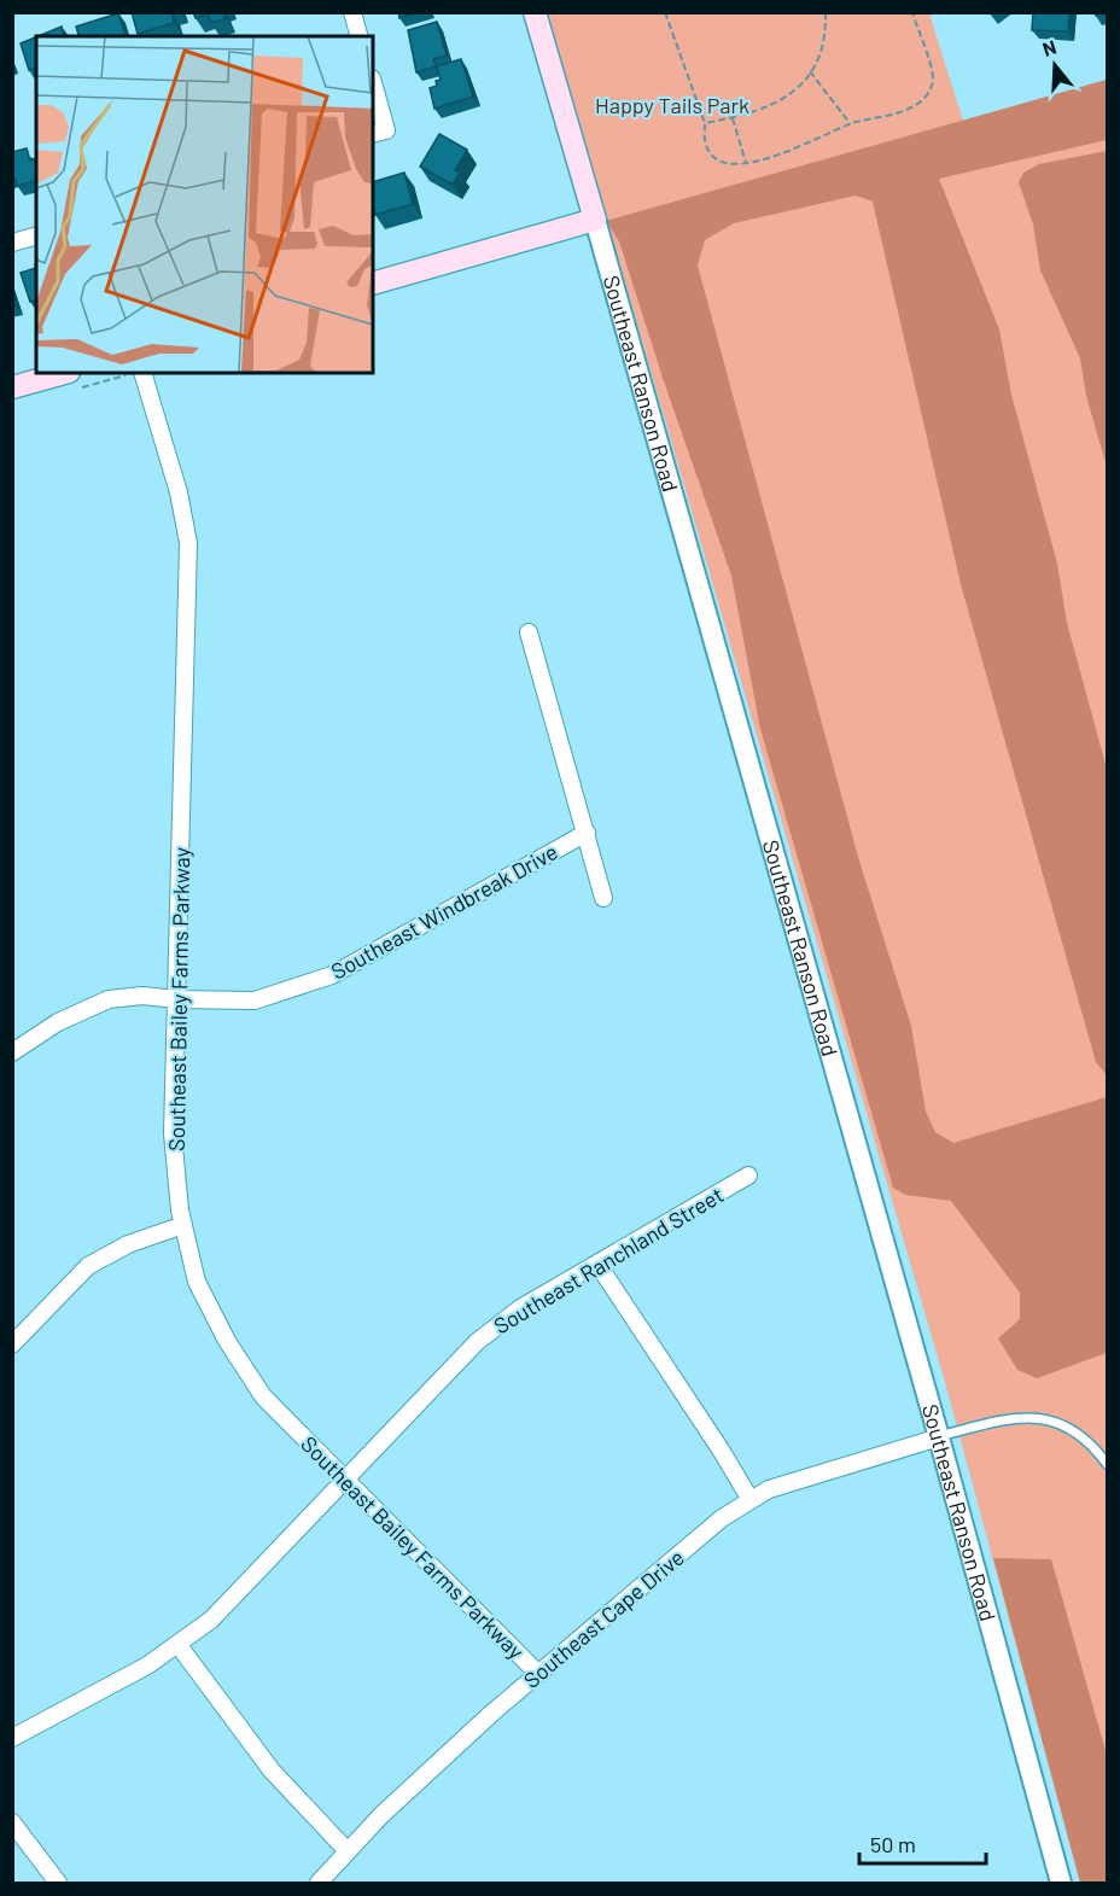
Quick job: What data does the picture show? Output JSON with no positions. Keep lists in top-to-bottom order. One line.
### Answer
{"streets":{"main road":["Southeast Ranson Road"],"street":["Southeast Windbreak Drive","Southeast Bailey Farms Parkway","Southeast Ranchland Street","Southeast Cape Drive"]},"crossings":[["Southeast Ranson Road","Southeast Cape Drive"],["Southeast Windbreak Drive","Southeast Bailey Farms Parkway"],["Southeast Bailey Farms Parkway","Southeast Ranchland Street"],["Southeast Bailey Farms Parkway","Southeast Cape Drive"]],"parks":["Happy Tails Park"],"scale_bar":"50 m","north":"top"}
